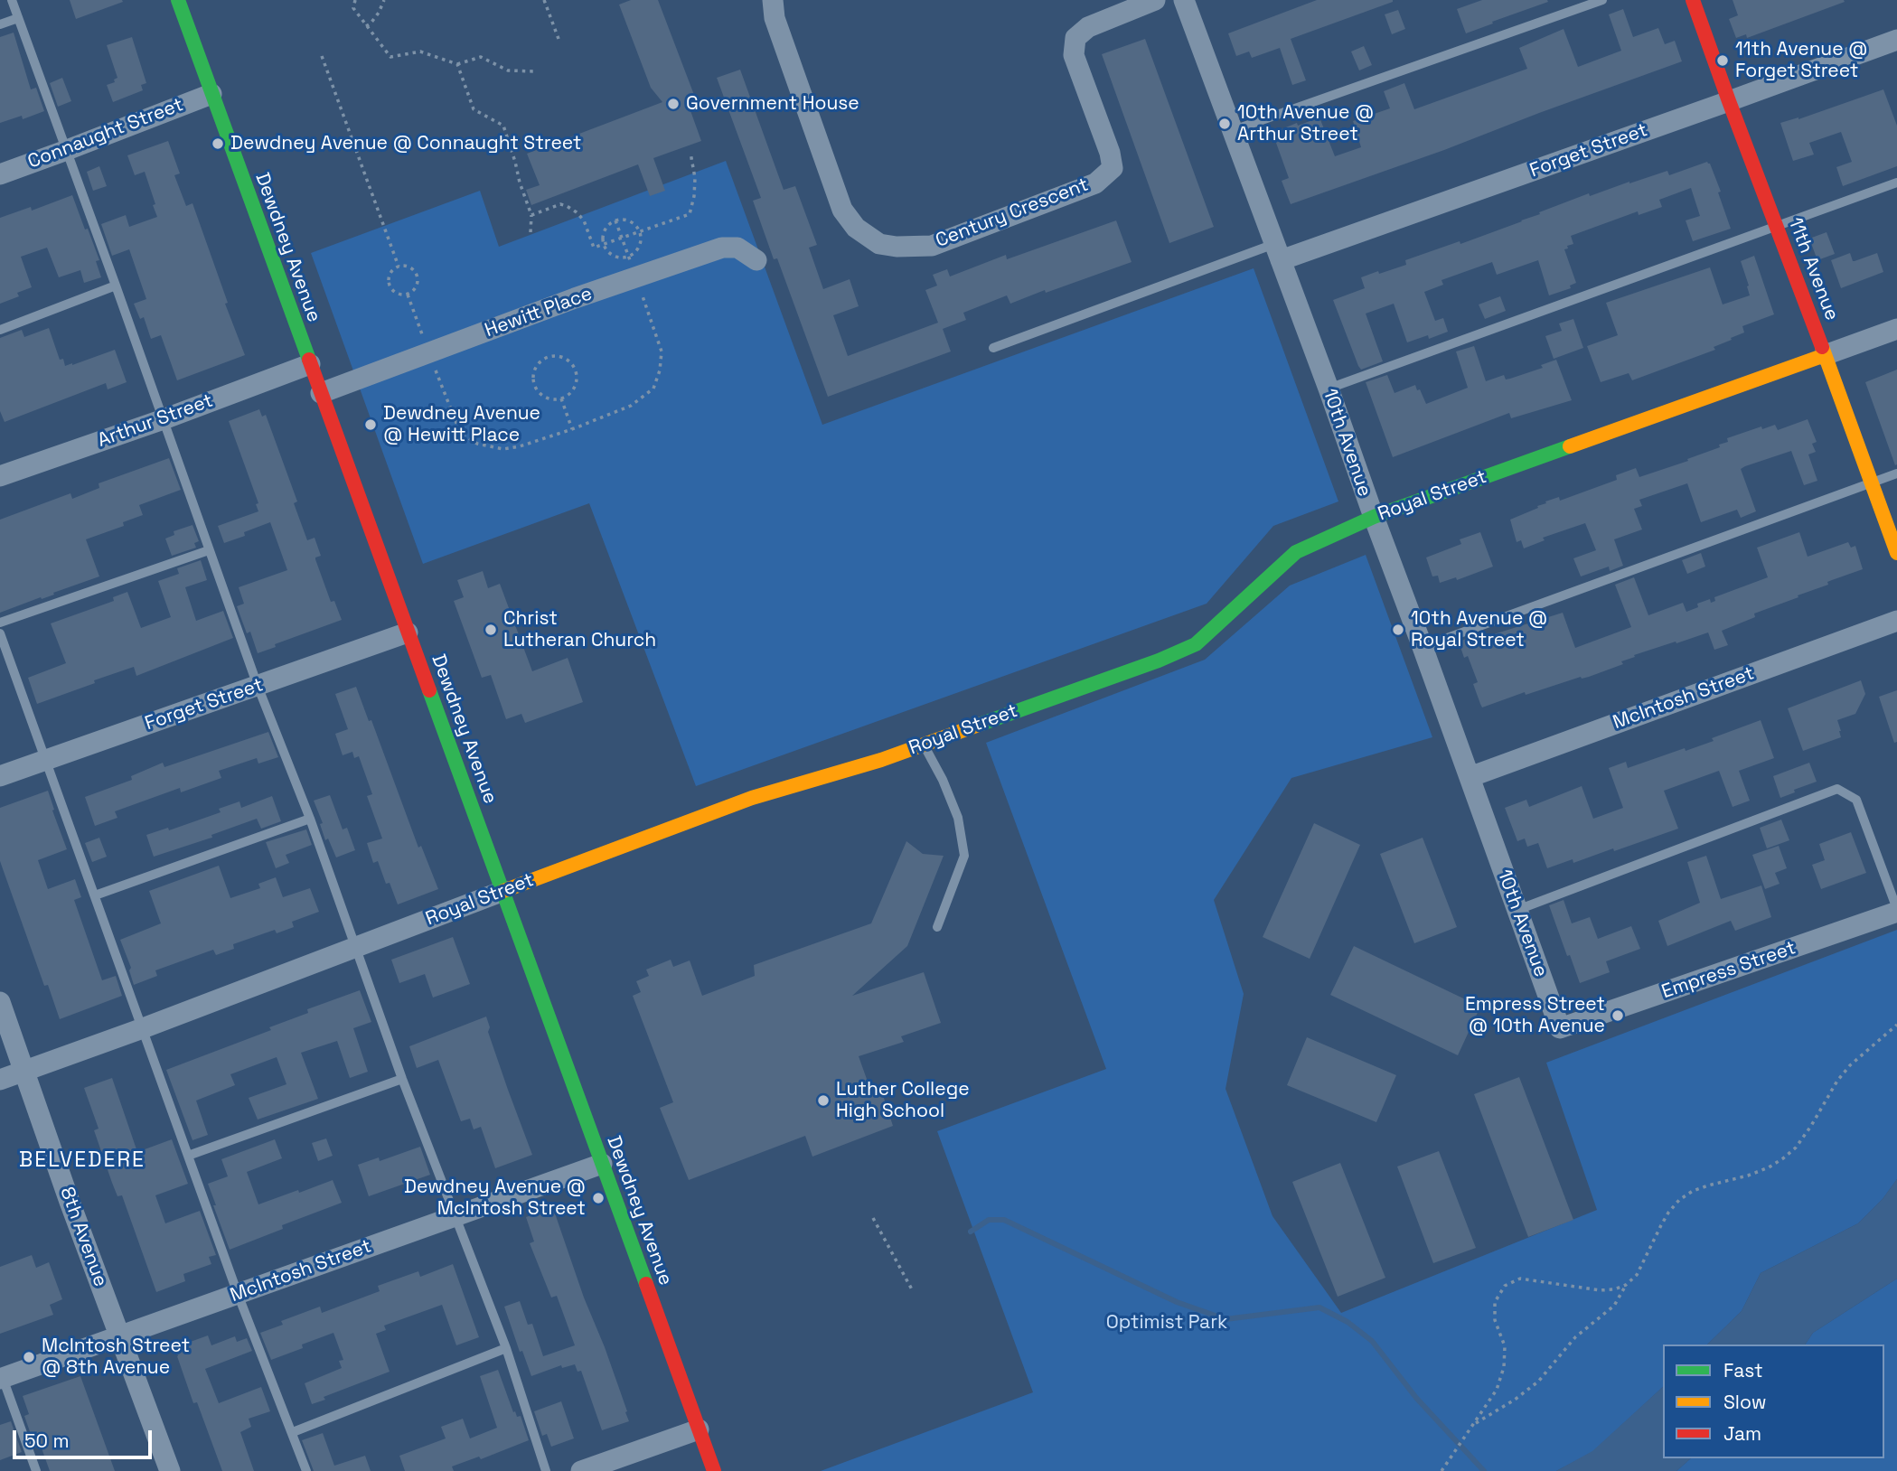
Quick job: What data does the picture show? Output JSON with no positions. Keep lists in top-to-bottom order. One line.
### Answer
{"streets":{"street":["Connaught Street","Forget Street","Century Crescent","Dewdney Avenue","11th Avenue","Hewitt Place","Arthur Street","10th Avenue","Royal Street","McIntosh Street","Empress Street","8th Avenue"]},"crossings":[["Connaught Street","Dewdney Avenue"],["Forget Street","Dewdney Avenue"],["Forget Street","11th Avenue"],["Forget Street","10th Avenue"],["Dewdney Avenue","Hewitt Place"],["Dewdney Avenue","Arthur Street"],["Dewdney Avenue","Royal Street"],["Dewdney Avenue","McIntosh Street"],["11th Avenue","Royal Street"],["10th Avenue","Royal Street"],["10th Avenue","McIntosh Street"],["10th Avenue","Empress Street"],["Royal Street","8th Avenue"],["McIntosh Street","8th Avenue"]],"districts":["BELVEDERE"],"parks":["Optimist Park"],"places":["11th Avenue @ Forget Street","Government House","10th Avenue @ Arthur Street","Dewdney Avenue @ Connaught Street","Dewdney Avenue @ Hewitt Place","Christ Lutheran Church","10th Avenue @ Royal Street","Empress Street @ 10th Avenue","Luther College High School","Dewdney Avenue @ McIntosh Street","McIntosh Street @ 8th Avenue"],"legend":["Fast","Slow","Jam"],"scale_bar":"50 m"}
